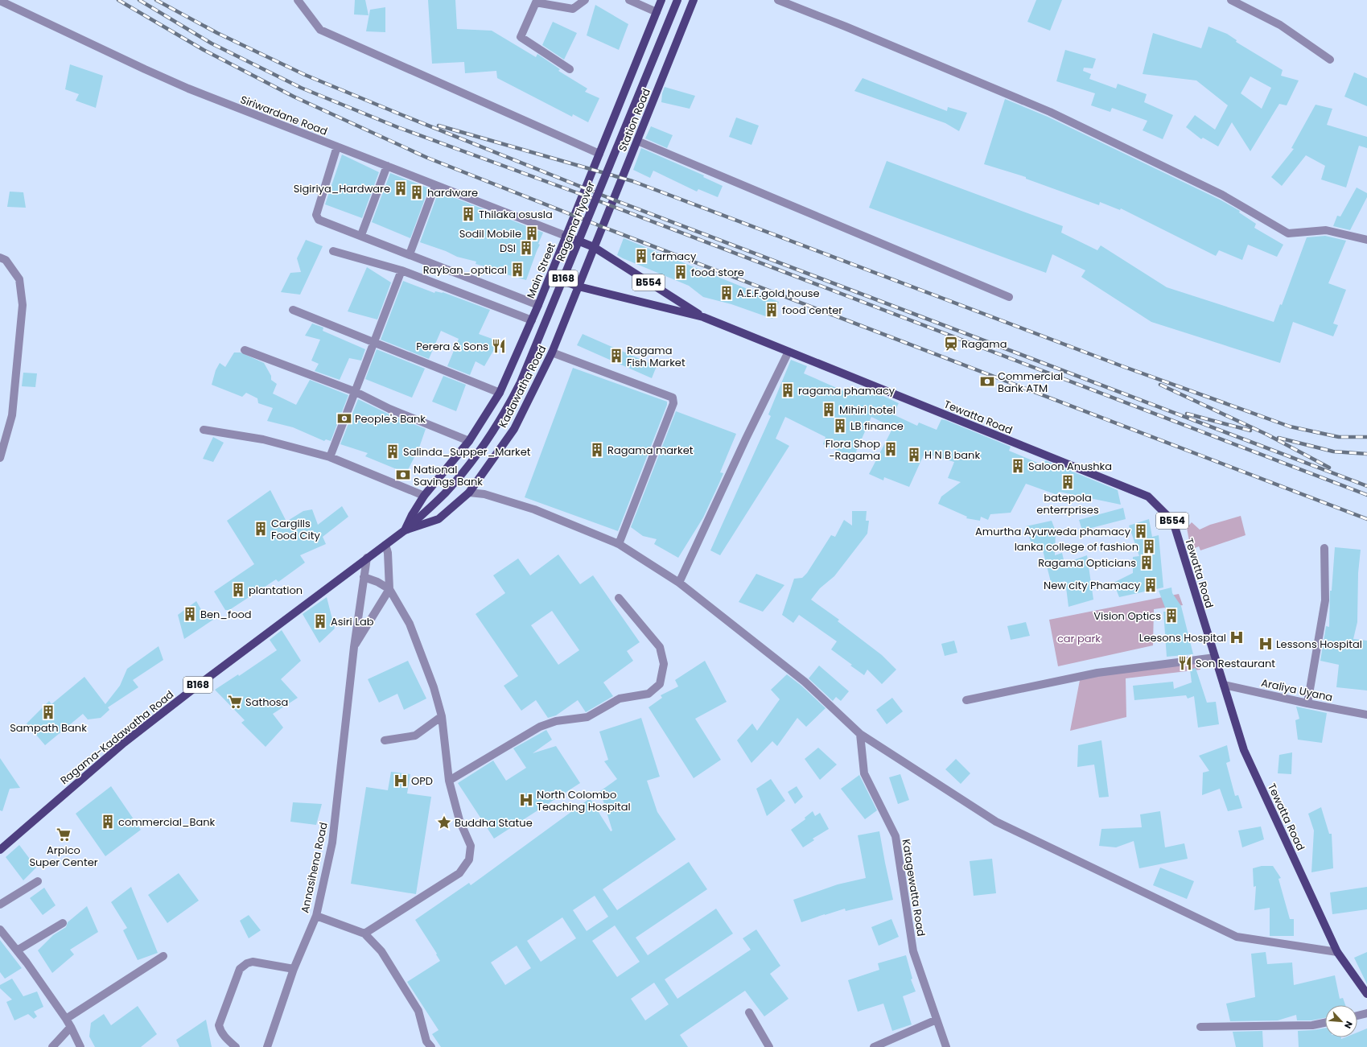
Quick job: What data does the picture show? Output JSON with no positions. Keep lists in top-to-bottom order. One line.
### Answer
{"streets":{"main road":["Station Road","Ragama Flyover","Main Street","B168","B554","Kadawatha Road","Tewatta Road","Ragama-Kadawatha Road"],"street":["Siriwardane Road","Araliya Uyana","Annasihena Road","Katagewatta Road"]},"crossings":[["Siriwardane Road","Main Street"],["Siriwardane Road","Tewatta Road"],["Station Road","Kadawatha Road"],["Station Road","Tewatta Road"],["Ragama Flyover","Main Street"],["Ragama Flyover","Kadawatha Road"],["Ragama Flyover","Ragama-Kadawatha Road"],["Main Street","Kadawatha Road"],["Main Street","Tewatta Road"],["Main Street","Ragama-Kadawatha Road"],["Kadawatha Road","Tewatta Road"],["Kadawatha Road","Ragama-Kadawatha Road"],["Tewatta Road","Araliya Uyana"],["Ragama-Kadawatha Road","Annasihena Road"]],"parks":["car park"],"places":{"building":["Sigiriya_Hardware","hardware","Thilaka osusla","Sodil Mobile","DSI","farmacy","Rayban_optical","food store","A.E.F.gold house","food center","Ragama Fish Market","ragama phamacy","Mihiri hotel","LB finance","Flora Shop -Ragama","Ragama market","Salinda_Supper_Market","H N B bank","Saloon Anushka","batepola enterrprises","Cargills Food City","Amurtha Ayurweda phamacy","lanka college of fashion","Ragama Opticians","New city Phamacy","plantation","Ben_food","Vision Optics","Asiri Lab","Sampath Bank","commercial_Bank"],"station":["Ragama"],"restaurant":["Perera & Sons","Son Restaurant"],"bank":["Commercial Bank ATM","People's Bank","National Savings Bank"],"hospital":["Leesons Hospital","Lessons Hospital","OPD","North Colombo Teaching Hospital"],"supermarket":["Sathosa","Arpico Super Center"],"place":["Buddha Statue"]},"north":"bottom right"}
